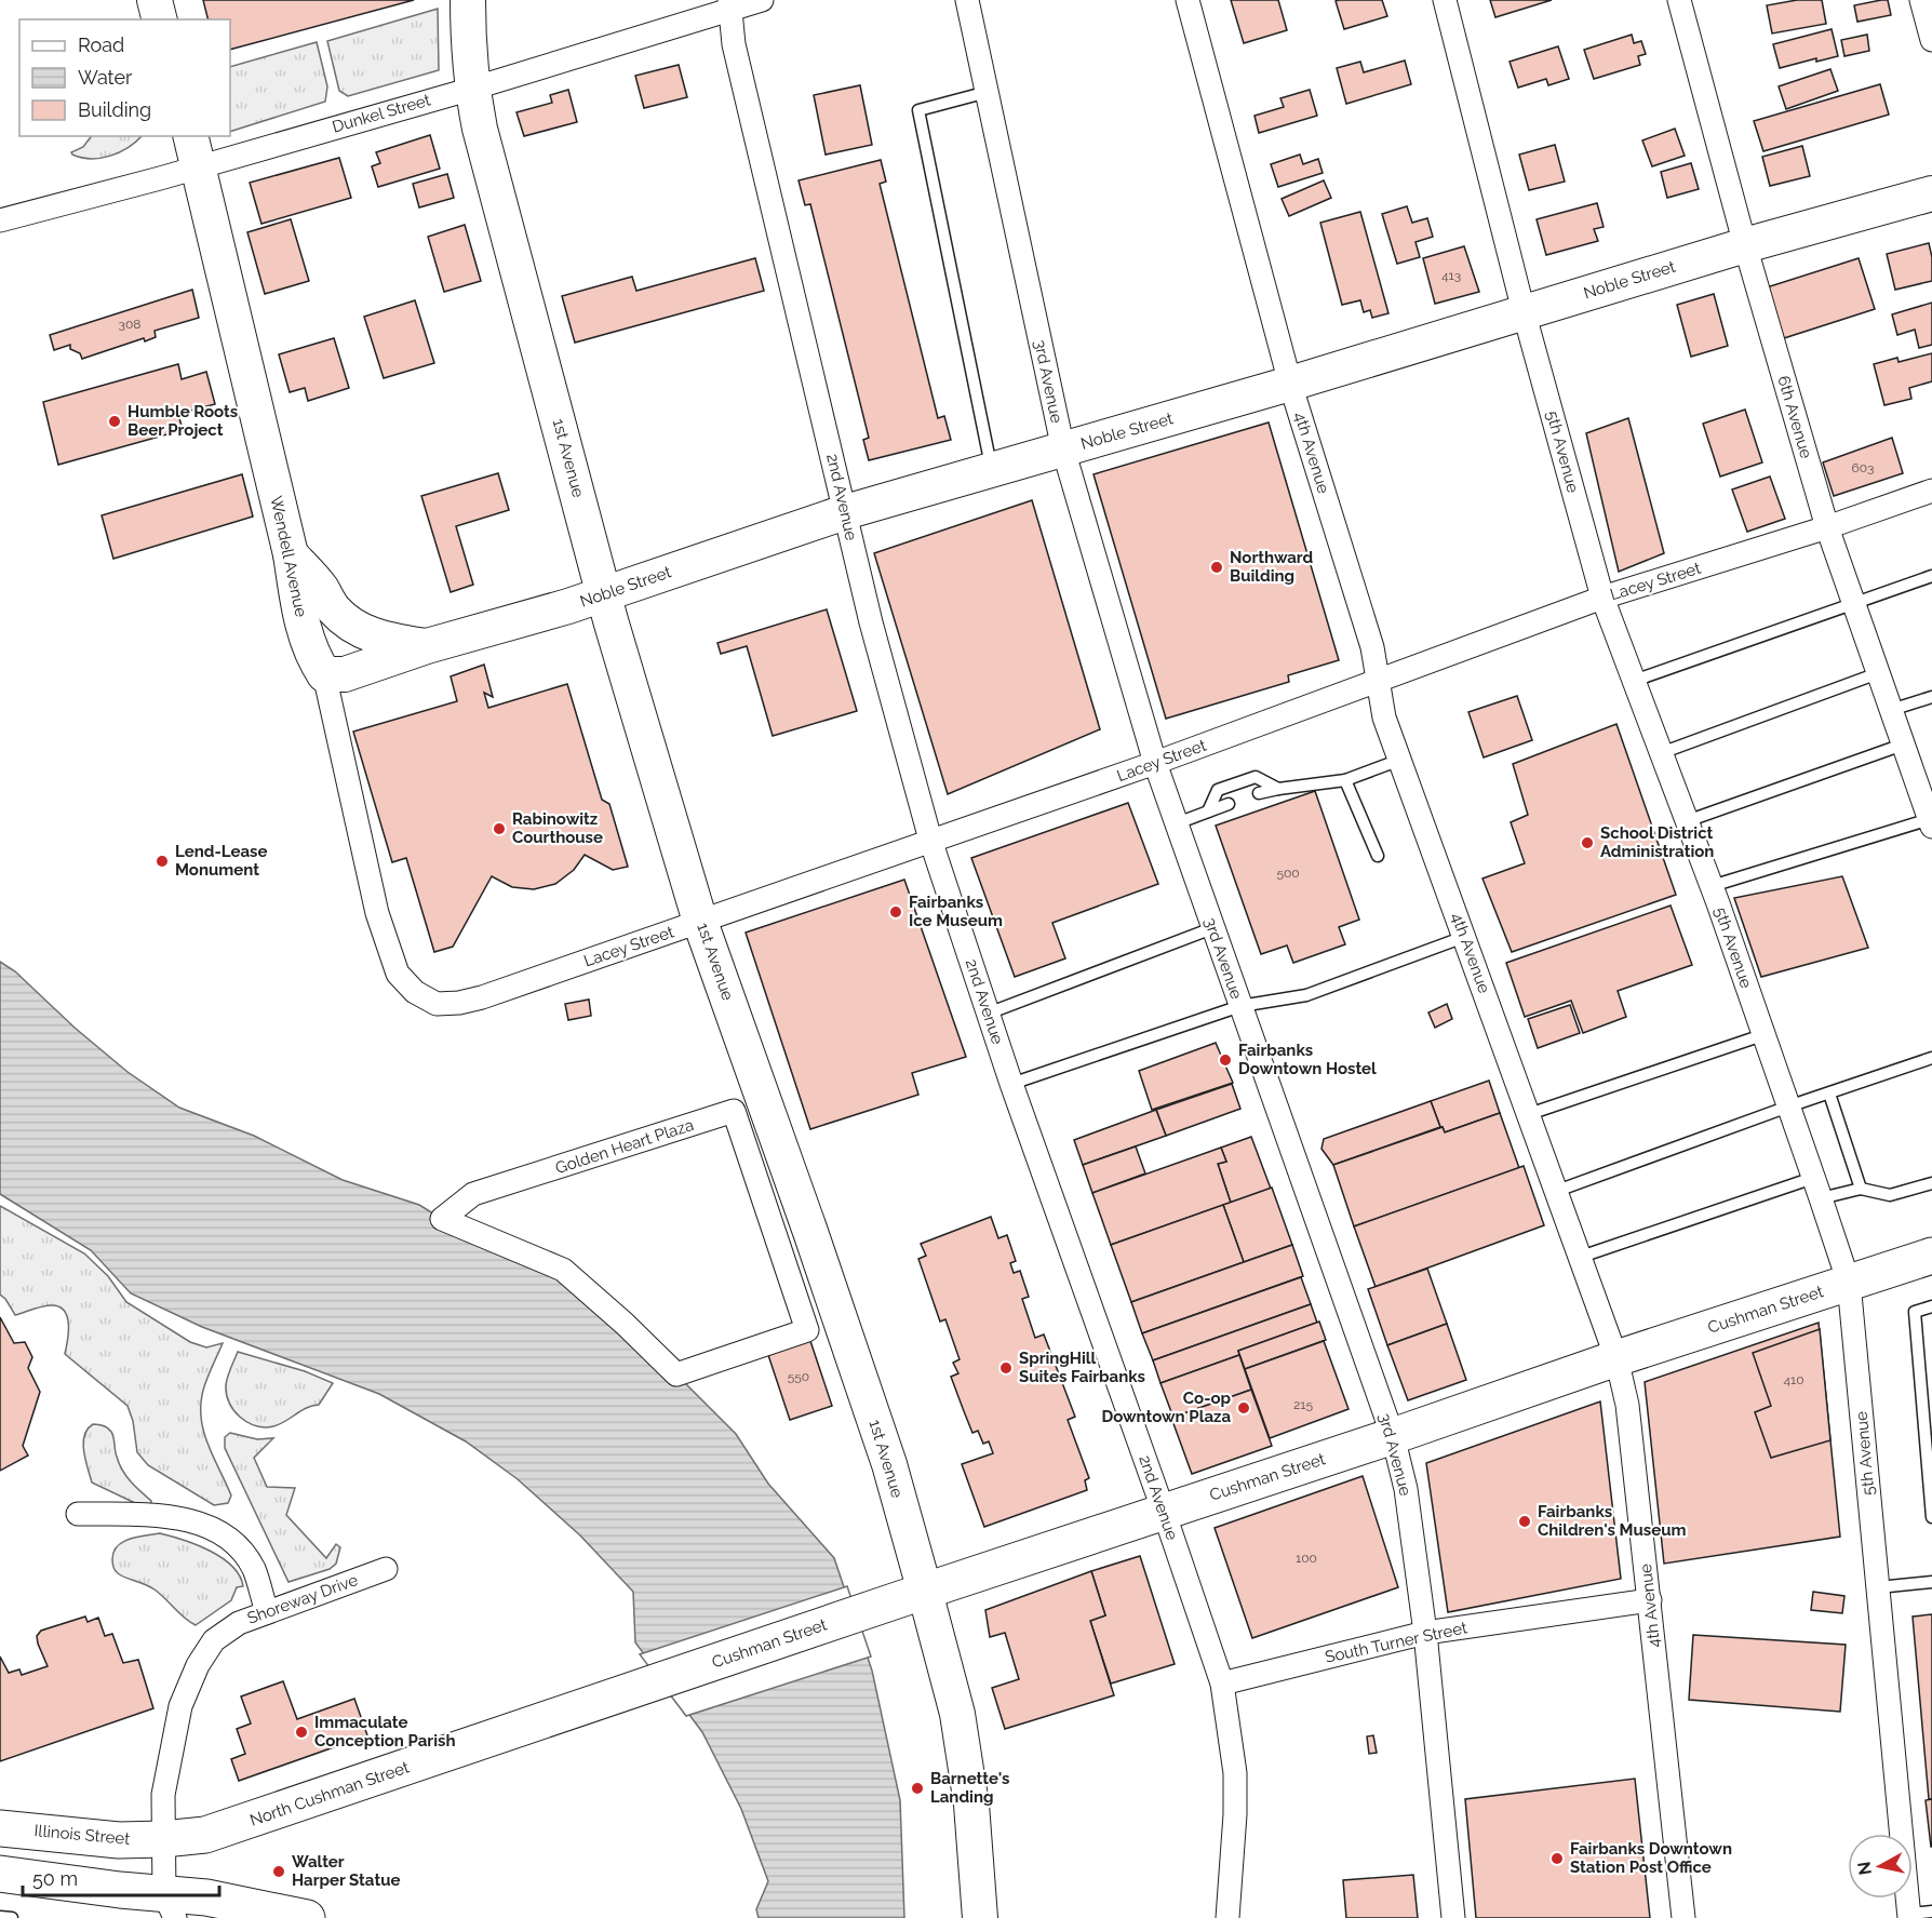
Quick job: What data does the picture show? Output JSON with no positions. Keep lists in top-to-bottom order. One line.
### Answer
{"streets":{"main road":["Noble Street","1st Avenue","Wendell Avenue","Cushman Street","North Cushman Street","Illinois Street"],"street":["Dunkel Street","3rd Avenue","6th Avenue","5th Avenue","4th Avenue","2nd Avenue","Lacey Street","Golden Heart Plaza","Shoreway Drive","South Turner Street"]},"crossings":[["Dunkel Street","1st Avenue"],["Dunkel Street","2nd Avenue"],["Dunkel Street","Wendell Avenue"],["Noble Street","3rd Avenue"],["Noble Street","6th Avenue"],["Noble Street","5th Avenue"],["Noble Street","4th Avenue"],["Noble Street","1st Avenue"],["Noble Street","2nd Avenue"],["Noble Street","Wendell Avenue"],["3rd Avenue","Lacey Street"],["3rd Avenue","Cushman Street"],["3rd Avenue","South Turner Street"],["6th Avenue","Lacey Street"],["5th Avenue","Lacey Street"],["5th Avenue","Cushman Street"],["4th Avenue","Lacey Street"],["4th Avenue","Cushman Street"],["4th Avenue","South Turner Street"],["1st Avenue","Lacey Street"],["1st Avenue","Cushman Street"],["2nd Avenue","Lacey Street"],["2nd Avenue","Cushman Street"],["2nd Avenue","South Turner Street"],["Wendell Avenue","Lacey Street"],["Cushman Street","North Cushman Street"],["Shoreway Drive","North Cushman Street"],["Shoreway Drive","Illinois Street"],["North Cushman Street","Illinois Street"]],"places":["Humble Roots Beer Project","Northward Building","Rabinowitz Courthouse","School District Administration","Lend-Lease Monument","Fairbanks Ice Museum","Fairbanks Downtown Hostel","SpringHill Suites Fairbanks","Co-op Downtown Plaza","Fairbanks Children's Museum","Immaculate Conception Parish","Barnette's Landing","Fairbanks Downtown Station Post Office","Walter Harper Statue"],"house_numbers":["413","308","603","500","550","410","215","100"],"legend":["Road","Water","Building"],"scale_bar":"50 m","north":"left"}
